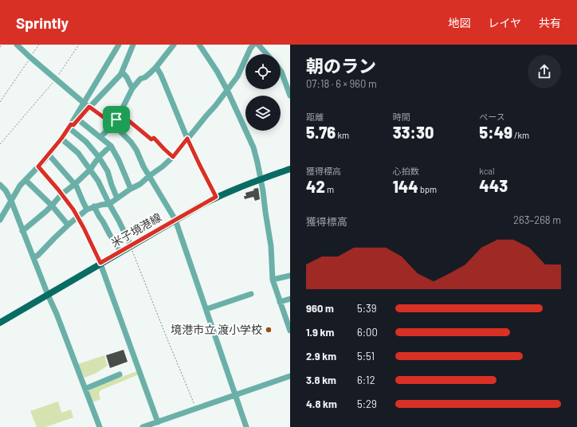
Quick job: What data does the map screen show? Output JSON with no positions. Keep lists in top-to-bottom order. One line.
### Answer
{"streets":{"main road":["米子境港線"]},"places":["境港市立 渡小学校"],"page":{"header":"Sprintly","nav":["地図","レイヤ","共有"],"heading":["朝のラン","07:18 · 6 × 960 m"],"stats":[["距離","5.76 km"],["時間","33:30"],["ペース","5:49 /km"],["獲得標高","42 m"],["心拍数","144 bpm"],["kcal","443"]],"chart":["獲得標高","263–268 m"],"list":[{"name":"960 m","note":"5:39"},{"name":"1.9 km","note":"6:00"},{"name":"2.9 km","note":"5:51"},{"name":"3.8 km","note":"6:12"},{"name":"4.8 km","note":"5:29"}]}}
